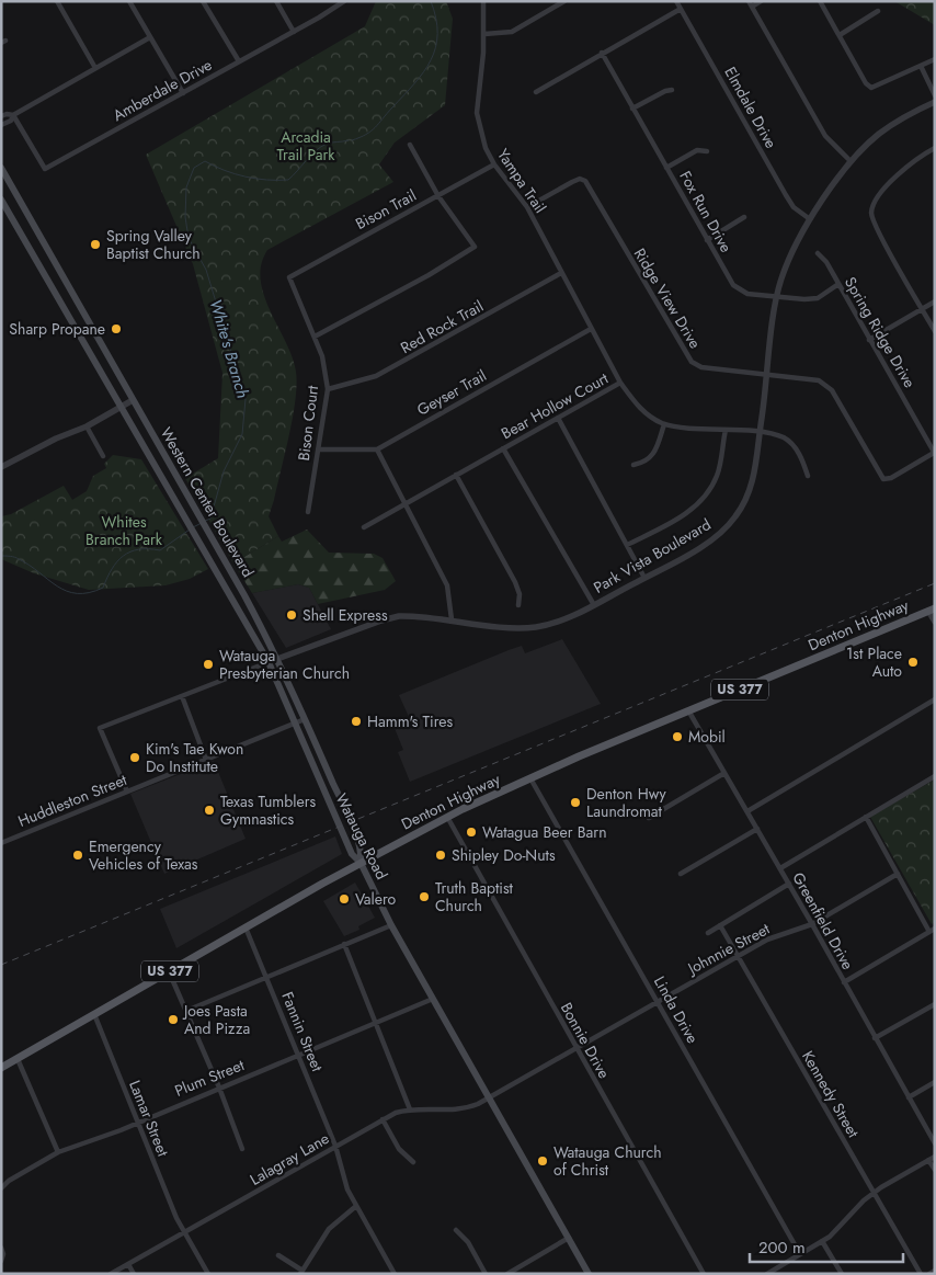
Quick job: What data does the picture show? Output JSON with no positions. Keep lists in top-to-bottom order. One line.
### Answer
{"streets":{"main road":["Western Center Boulevard","Denton Highway","US 377","Watauga Road"],"street":["Amberdale Drive","Elmdale Drive","Yampa Trail","Bison Trail","Fox Run Drive","Ridge View Drive","Red Rock Trail","Spring Ridge Drive","Geyser Trail","Bear Hollow Court","Bison Court","Park Vista Boulevard","Huddleston Street","Greenfield Drive","Johnnie Street","Linda Drive","Fannin Street","Bonnie Drive","Plum Street","Kennedy Street","Lamar Street","Lalagray Lane"]},"crossings":[["Elmdale Drive","Park Vista Boulevard"],["Yampa Trail","Bison Trail"],["Yampa Trail","Ridge View Drive"],["Yampa Trail","Red Rock Trail"],["Yampa Trail","Geyser Trail"],["Yampa Trail","Bear Hollow Court"],["Bison Trail","Bison Court"],["Fox Run Drive","Spring Ridge Drive"],["Fox Run Drive","Park Vista Boulevard"],["Ridge View Drive","Spring Ridge Drive"],["Ridge View Drive","Park Vista Boulevard"],["Red Rock Trail","Bison Court"],["Geyser Trail","Bison Court"],["Bear Hollow Court","Park Vista Boulevard"],["Western Center Boulevard","Park Vista Boulevard"],["Western Center Boulevard","Denton Highway"],["Western Center Boulevard","Huddleston Street"],["Western Center Boulevard","Watauga Road"],["Park Vista Boulevard","Watauga Road"],["Denton Highway","Watauga Road"],["Denton Highway","Greenfield Drive"],["Denton Highway","Linda Drive"],["Denton Highway","Fannin Street"],["Denton Highway","Bonnie Drive"],["Denton Highway","Lamar Street"],["Huddleston Street","Watauga Road"],["Watauga Road","Johnnie Street"],["Watauga Road","Plum Street"],["Watauga Road","Lalagray Lane"],["Greenfield Drive","Johnnie Street"],["Johnnie Street","Linda Drive"],["Johnnie Street","Bonnie Drive"],["Johnnie Street","Kennedy Street"],["Johnnie Street","Lalagray Lane"],["Fannin Street","Plum Street"],["Fannin Street","Lalagray Lane"],["Plum Street","Lamar Street"],["Lamar Street","Lalagray Lane"]],"water":["White's Branch"],"parks":["Arcadia Trail Park","Whites Branch Park"],"places":["Spring Valley Baptist Church","Sharp Propane","Shell Express","1st Place Auto","Watauga Presbyterian Church","Hamm's Tires","Mobil","Kim's Tae Kwon Do Institute","Denton Hwy Laundromat","Texas Tumblers Gymnastics","Watagua Beer Barn","Emergency Vehicles of Texas","Shipley Do-Nuts","Truth Baptist Church","Valero","Joes Pasta And Pizza","Watauga Church of Christ"],"scale_bar":"200 m"}
